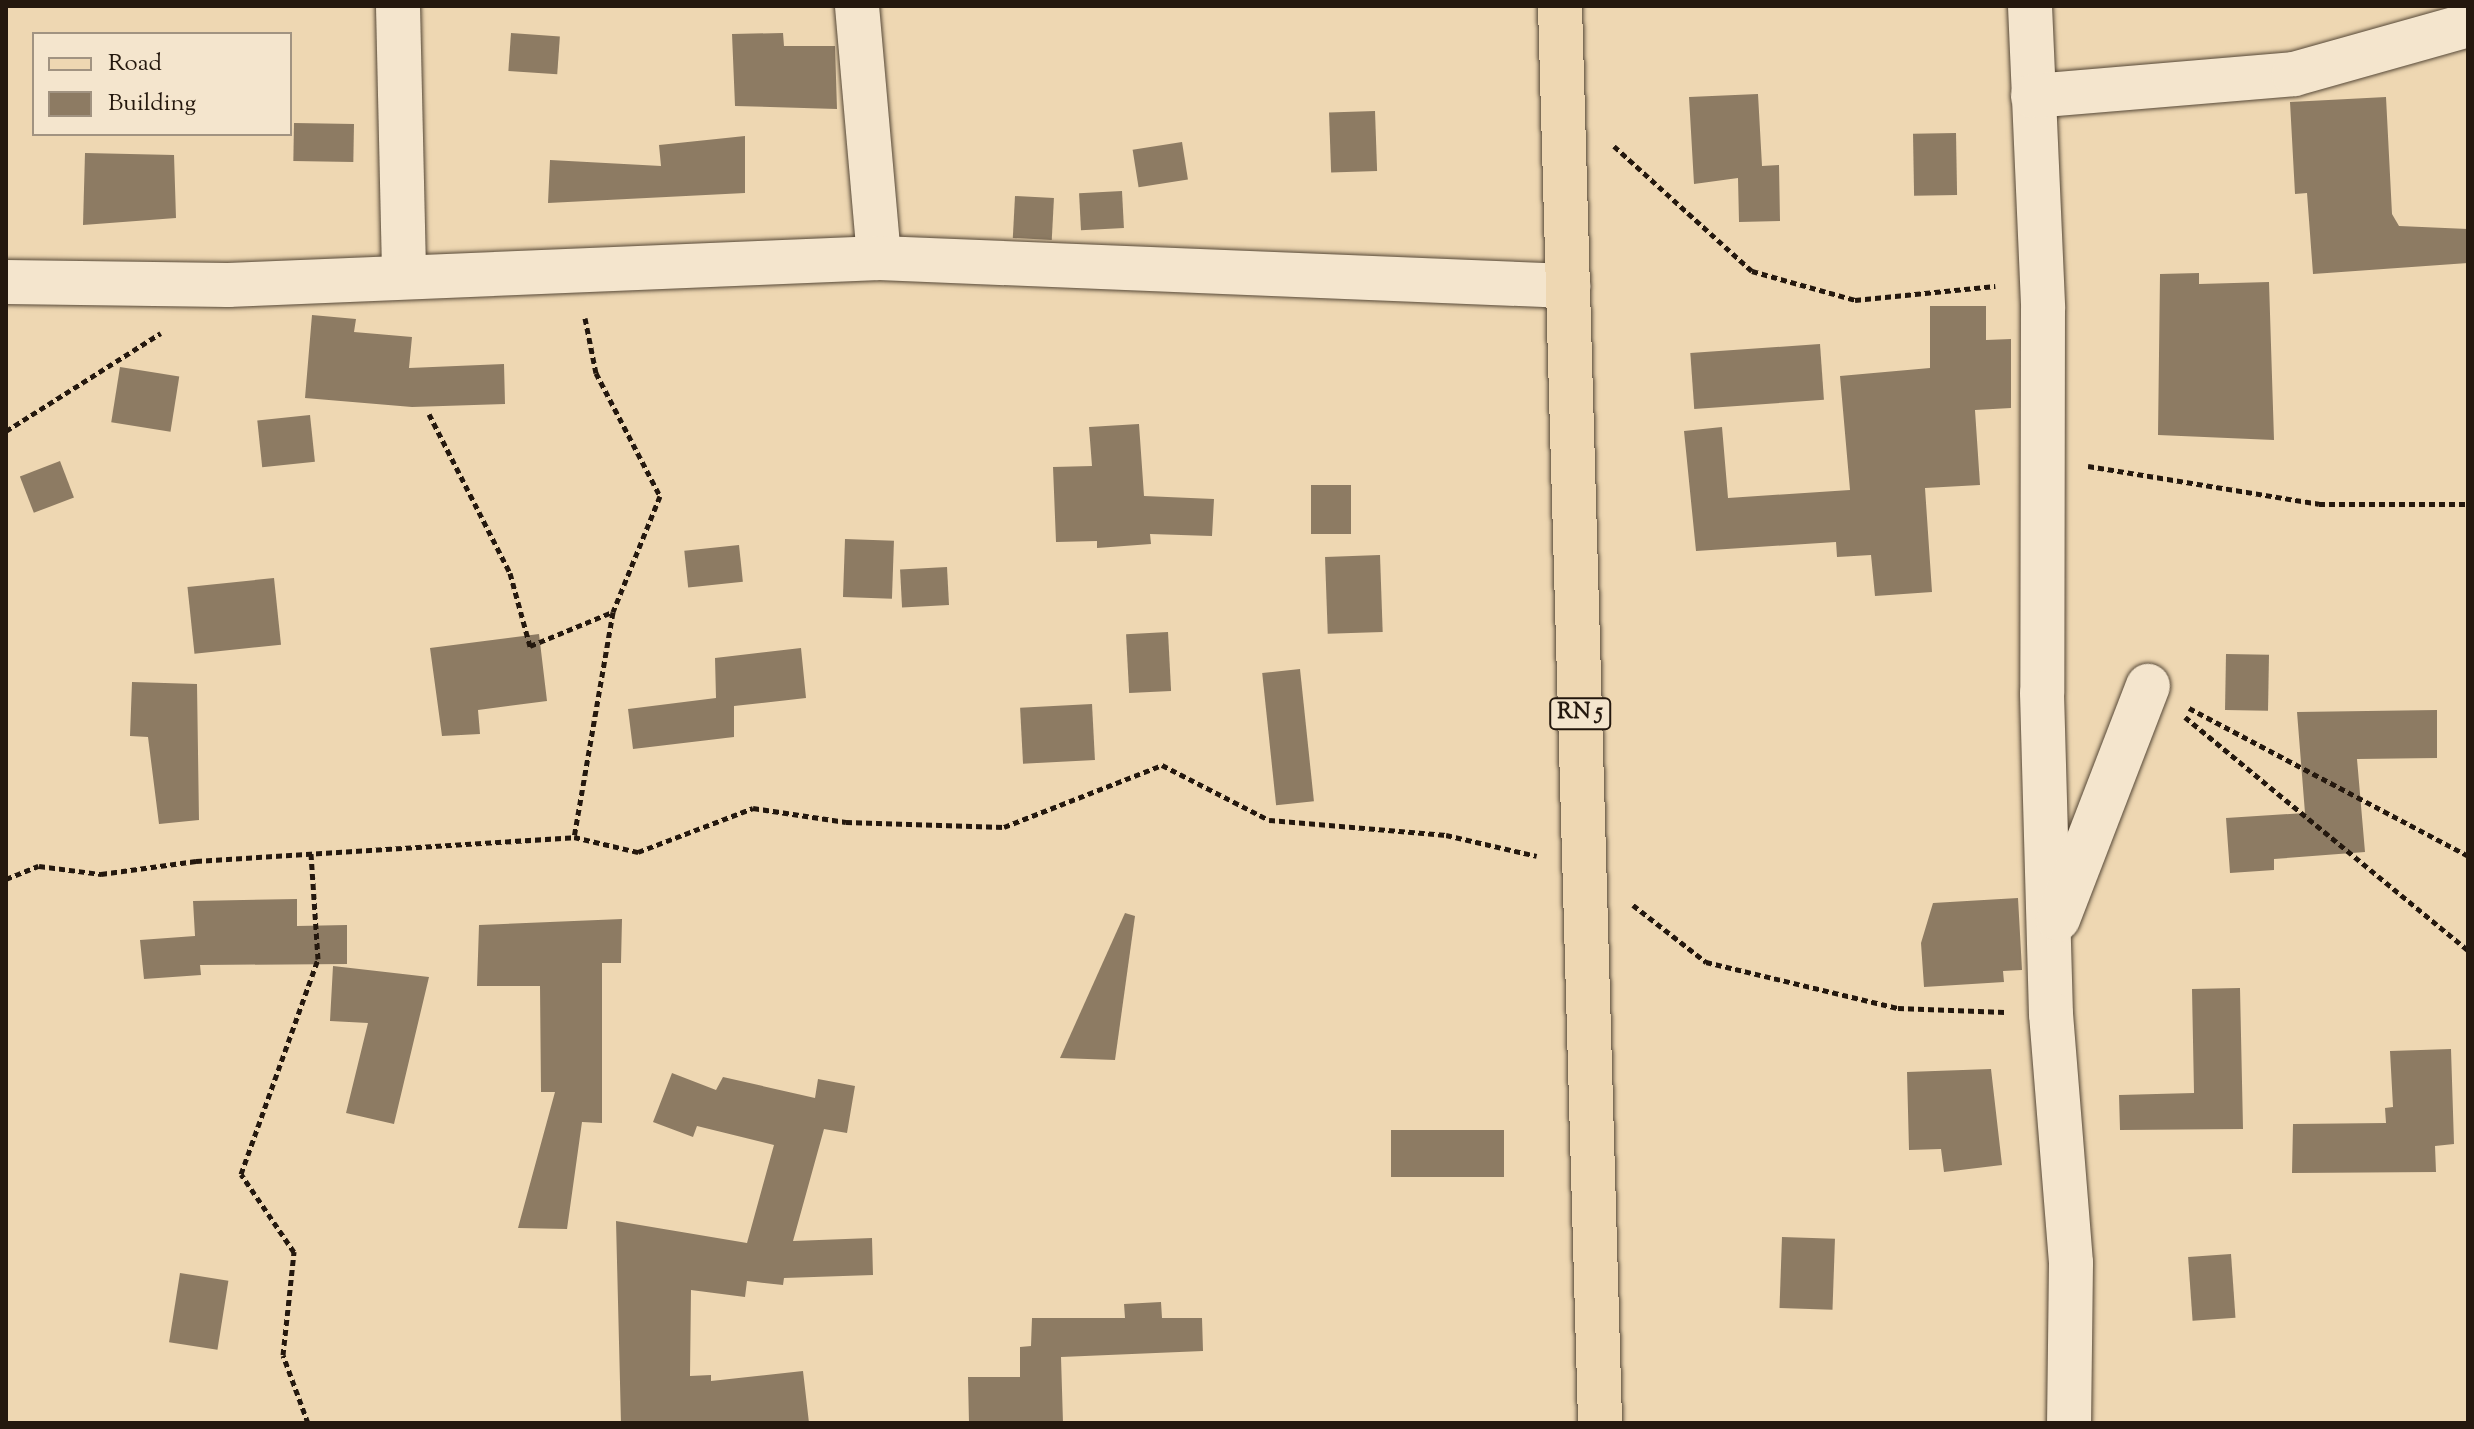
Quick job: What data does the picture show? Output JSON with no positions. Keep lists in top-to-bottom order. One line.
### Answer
{"streets":{"main road":["RN 5"]},"legend":["Road","Building"]}
